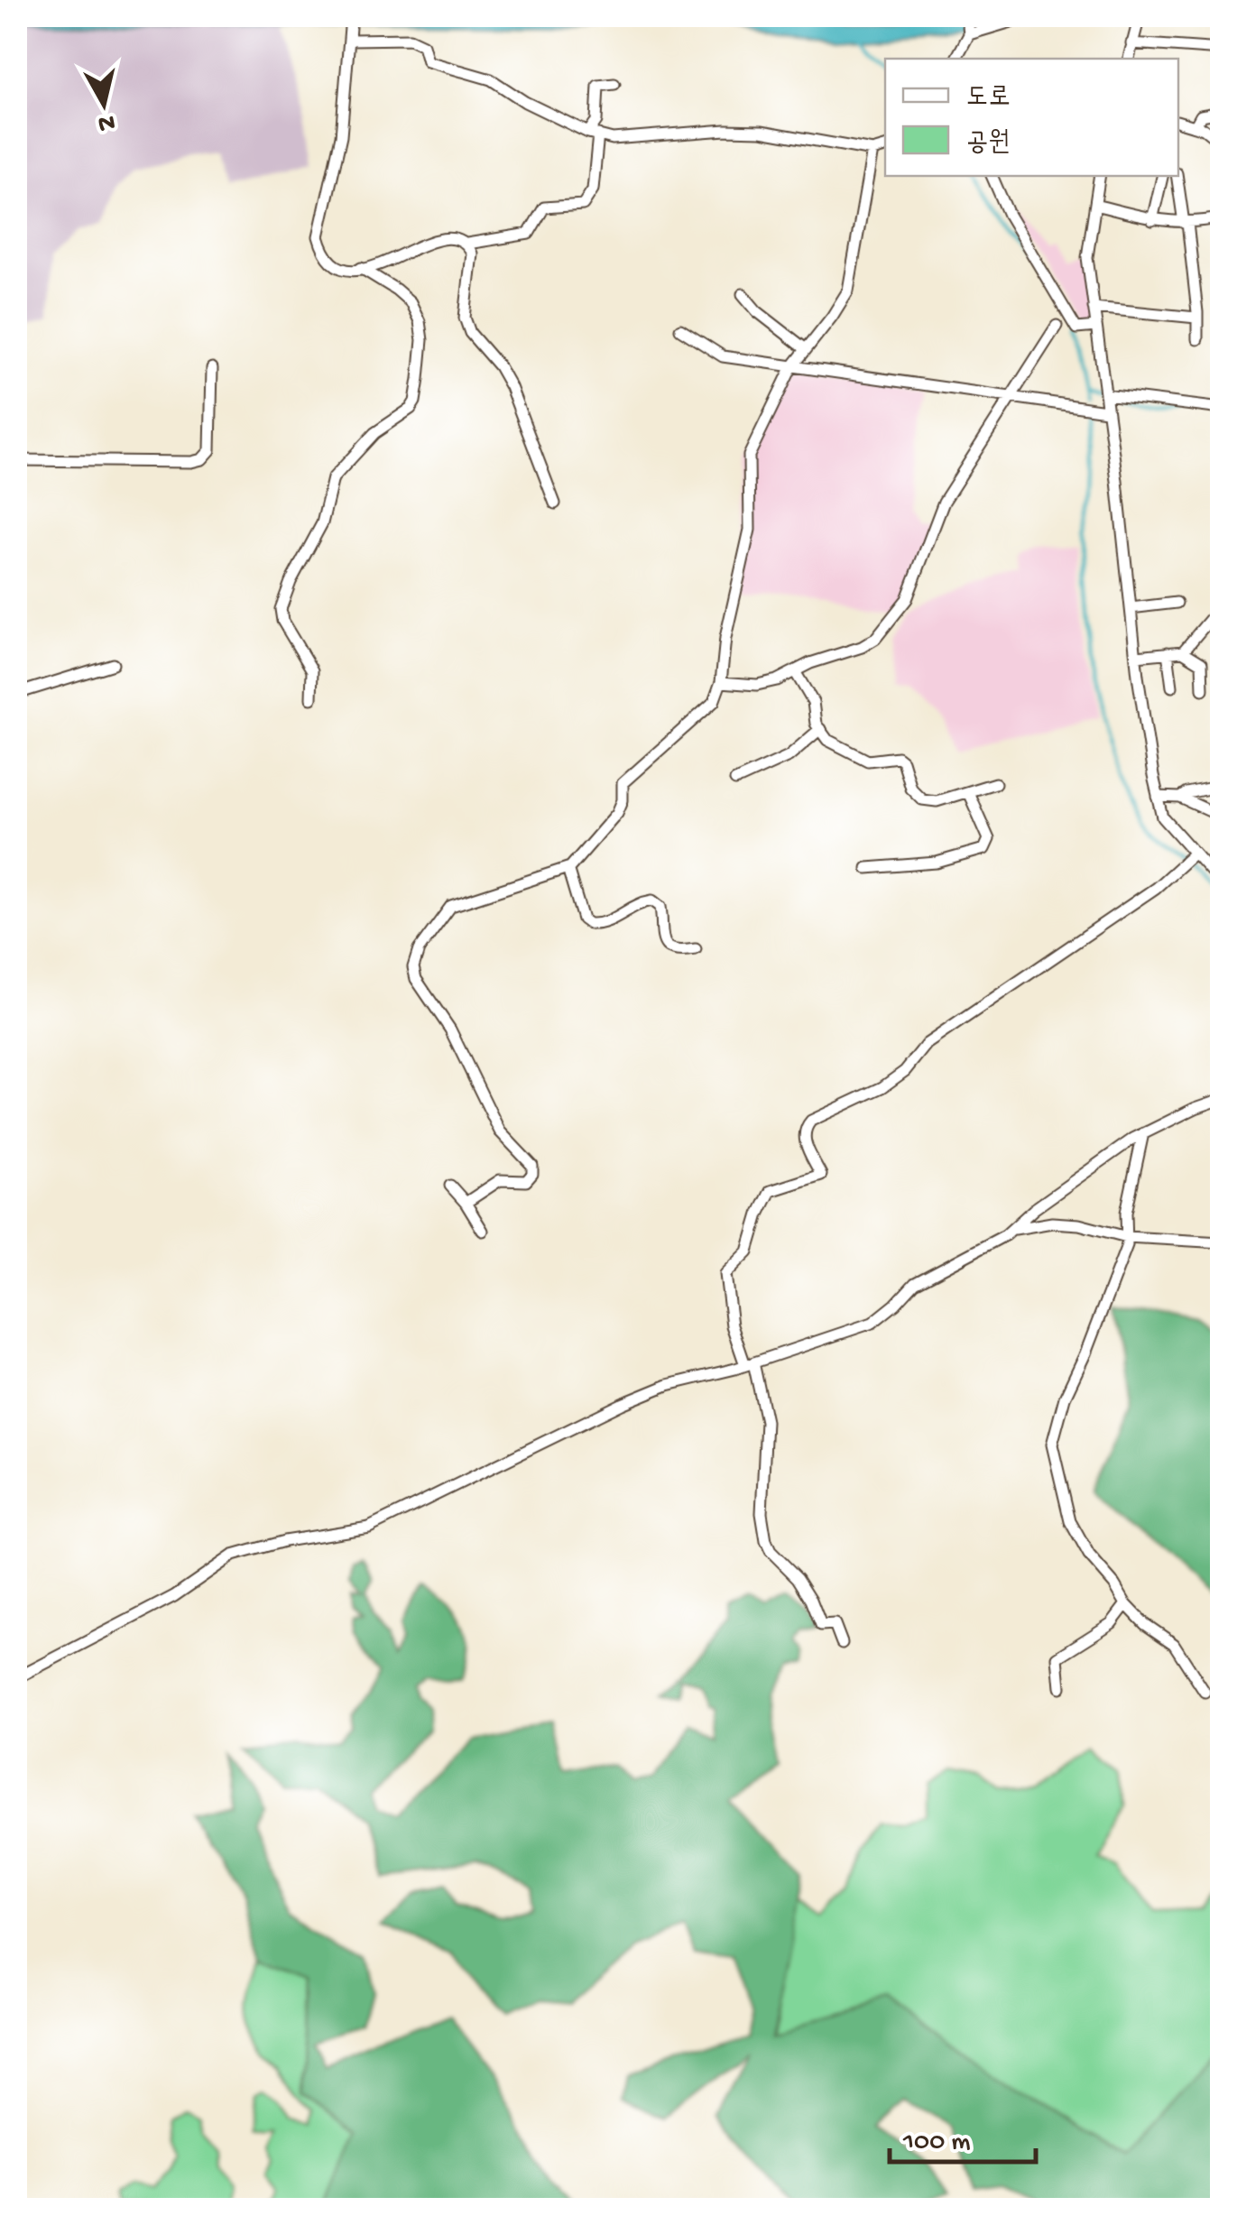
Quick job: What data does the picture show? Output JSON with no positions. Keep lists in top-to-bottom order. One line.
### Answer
{"legend":["도로","공원"],"scale_bar":"100 m","north":"bottom"}
